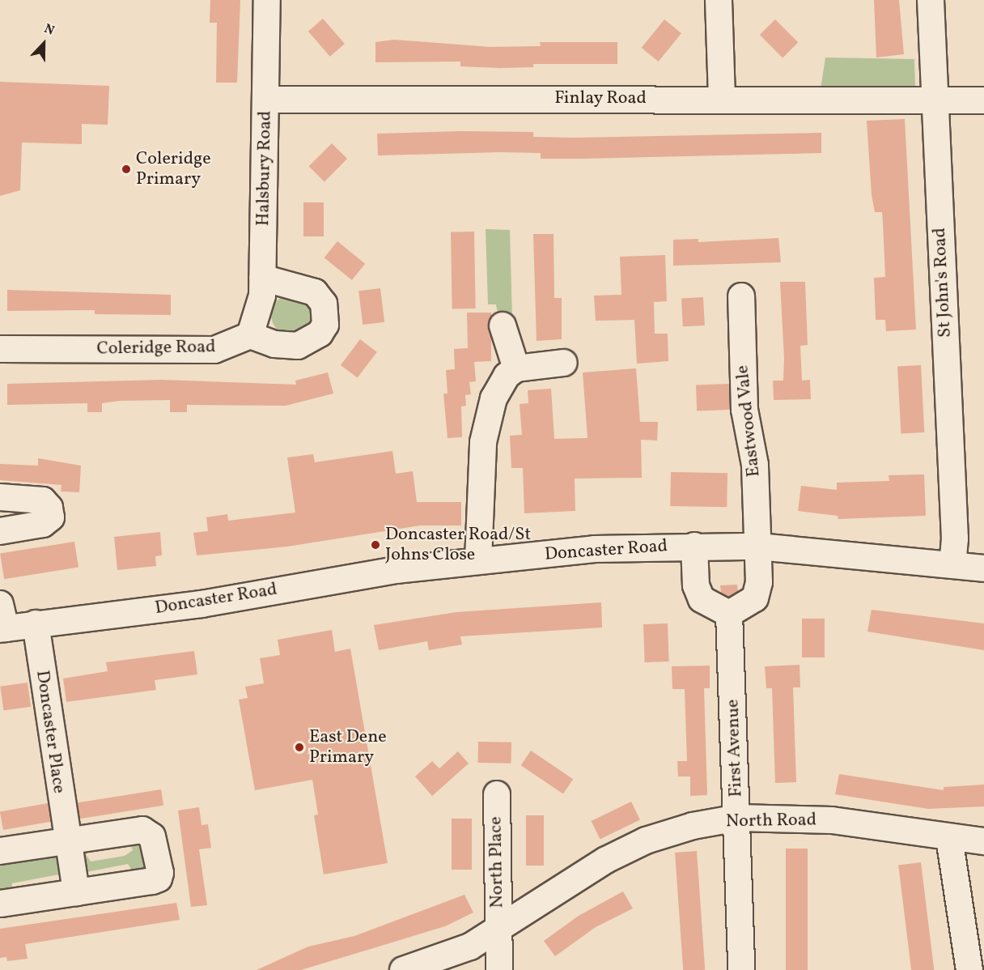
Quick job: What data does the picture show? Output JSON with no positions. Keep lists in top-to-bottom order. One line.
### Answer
{"streets":{"street":["Finlay Road","Halsbury Road","St John's Road","Coleridge Road","Eastwood Vale","Doncaster Road","Doncaster Place","First Avenue","North Road","North Place"]},"crossings":[["Finlay Road","Halsbury Road"],["Finlay Road","St John's Road"],["Halsbury Road","Coleridge Road"],["St John's Road","Doncaster Road"],["Eastwood Vale","Doncaster Road"],["Doncaster Road","Doncaster Place"],["First Avenue","North Road"],["North Road","North Place"]],"places":["Coleridge Primary","Doncaster Road/St Johns Close","East Dene Primary"],"north":"top"}
